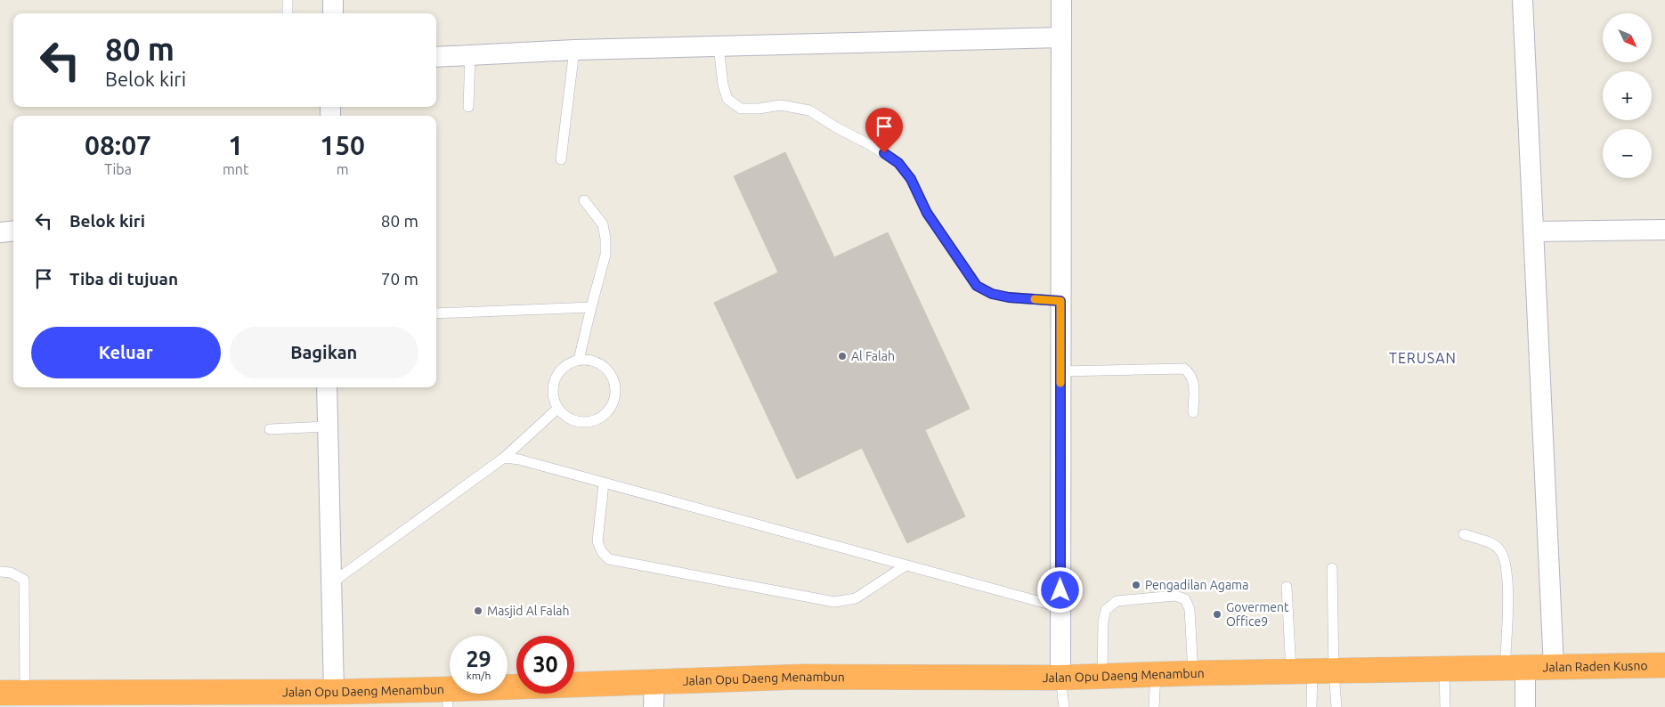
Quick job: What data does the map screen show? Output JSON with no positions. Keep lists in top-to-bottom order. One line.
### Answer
{"streets":{"highway":["Jalan Raden Kusno","Jalan Opu Daeng Menambun"]},"crossings":[["Jalan Raden Kusno","Jalan Opu Daeng Menambun"]],"districts":["TERUSAN"],"places":["Al Falah","Pengadilan Agama","Masjid Al Falah","Goverment Office9"],"north":"bottom right","page":{"map_buttons":["+","−"],"turn":["80 m","Belok kiri"],"eta":["08:07","Tiba","1","mnt","150","m"],"list":[{"name":"Belok kiri","value":"80 m"},{"name":"Tiba di tujuan","value":"70 m"}],"buttons":["Keluar","Bagikan"],"speed":"29 km/h","limit":"30"}}
